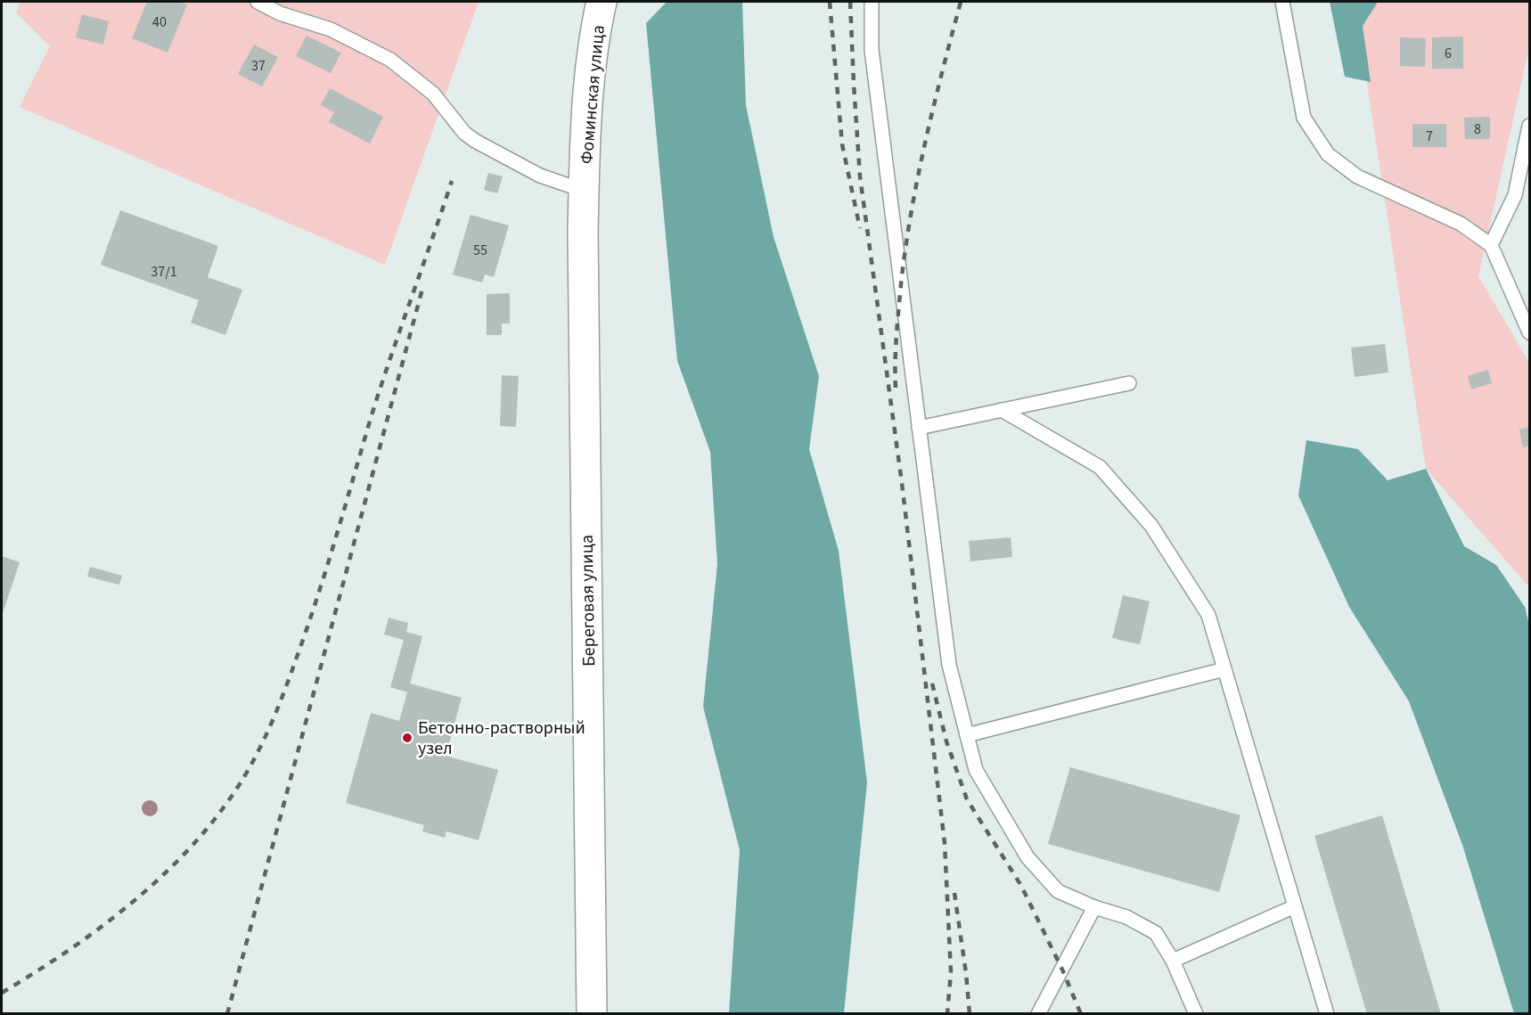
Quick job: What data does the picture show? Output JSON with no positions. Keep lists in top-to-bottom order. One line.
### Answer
{"streets":{"street":["Фоминская улица","Береговая улица"]},"crossings":[["Фоминская улица","Береговая улица"]],"places":["Бетонно-растворный узел"],"house_numbers":["40","6","37","8","7","55","37/1"]}
